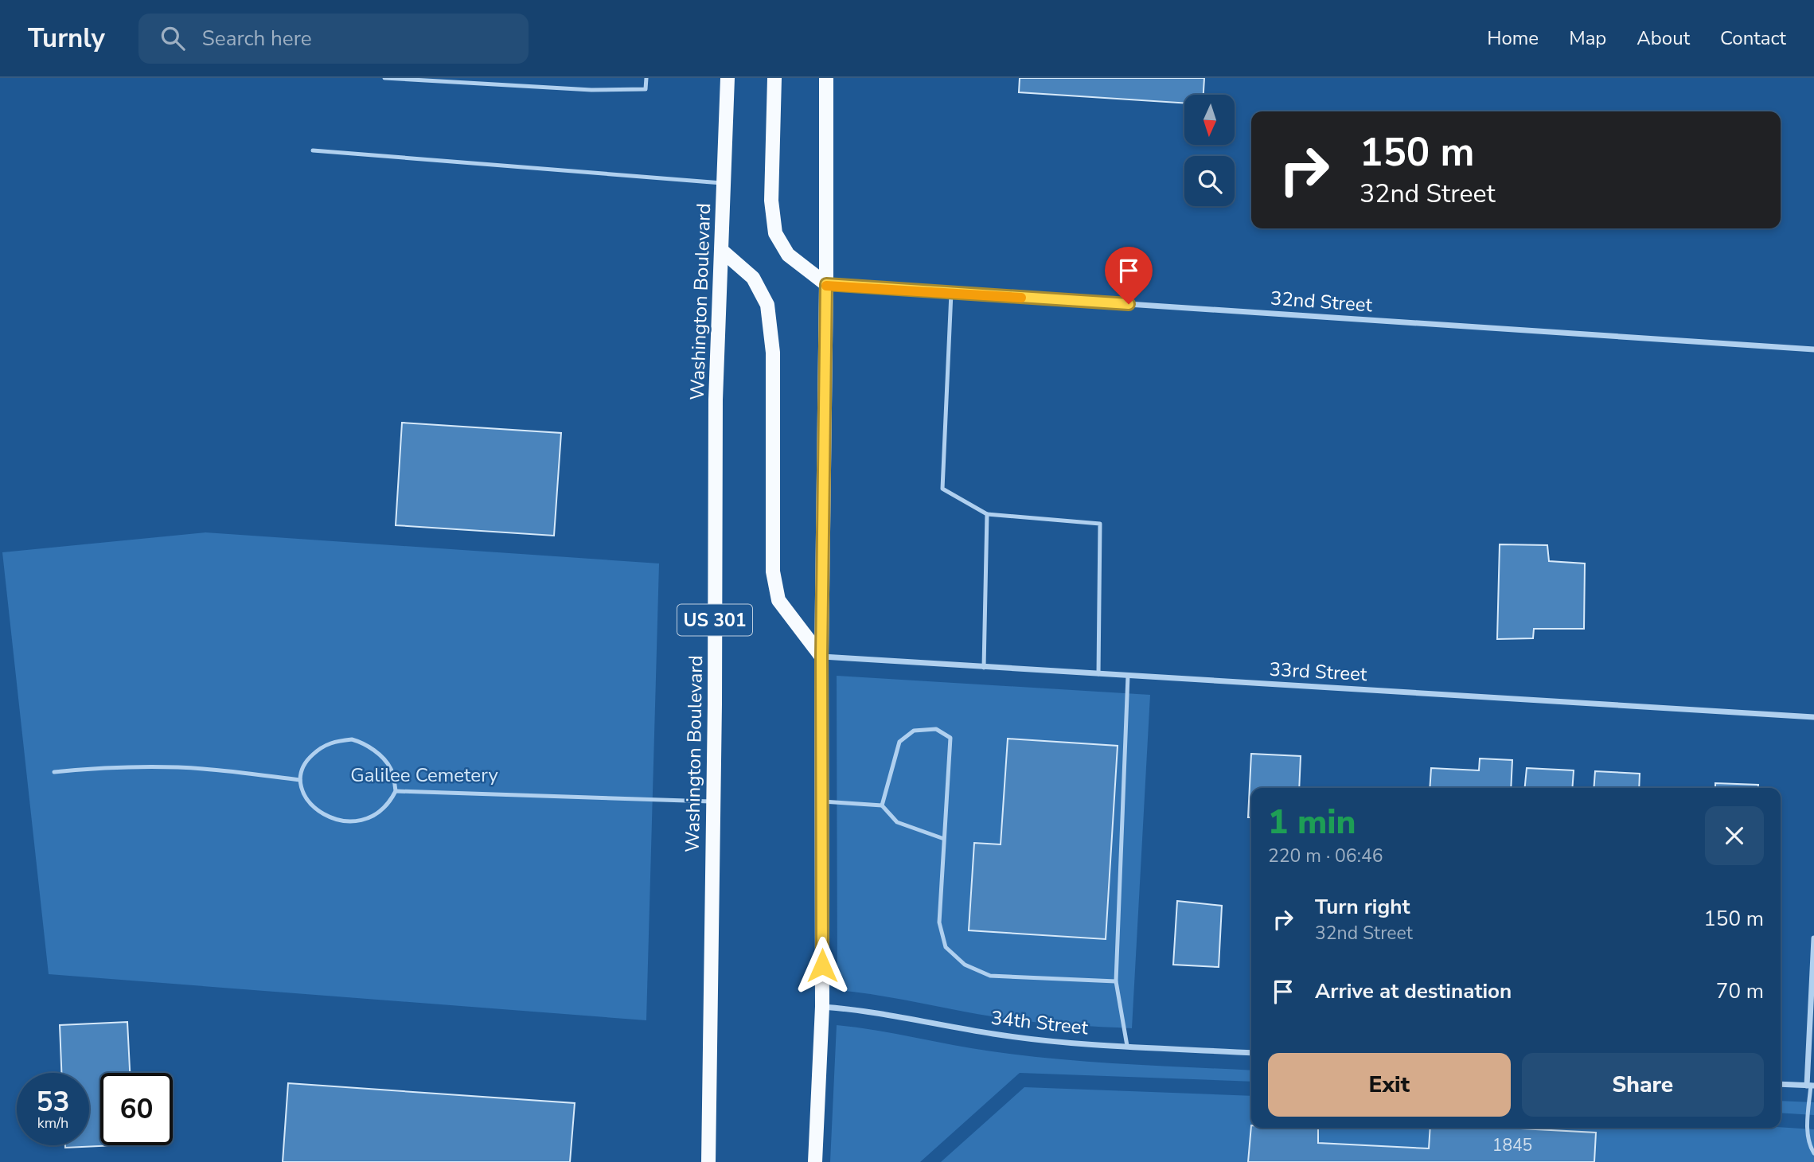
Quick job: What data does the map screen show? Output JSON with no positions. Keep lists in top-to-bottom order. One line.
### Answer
{"streets":{"main road":["Washington Boulevard","US 301"],"street":["32nd Street","33rd Street","34th Street"]},"parks":["Galilee Cemetery"],"house_numbers":["1845"],"north":"bottom","page":{"header":"Turnly","search":"Search here","nav":["Home","Map","About","Contact"],"turn":["150 m","32nd Street"],"heading":["1 min","220 m · 06:46"],"list":[{"name":"Turn right","note":"32nd Street","value":"150 m"},{"name":"Arrive at destination","value":"70 m"}],"buttons":["Exit","Share"],"speed":"53 km/h","limit":"60"}}
